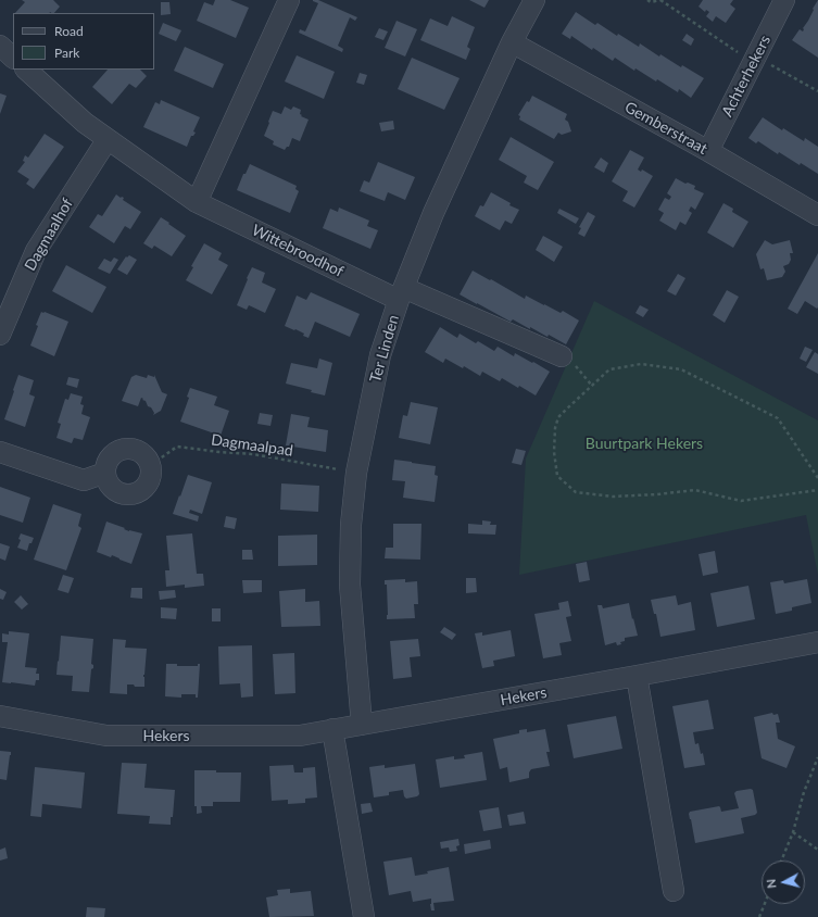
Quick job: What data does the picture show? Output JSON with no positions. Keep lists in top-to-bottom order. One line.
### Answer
{"streets":{"street":["Achterhekers","Gemberstraat","Dagmaalhof","Wittebroodhof","Ter Linden","Hekers"],"path":["Dagmaalpad"]},"crossings":[["Achterhekers","Gemberstraat"],["Gemberstraat","Ter Linden"],["Dagmaalhof","Wittebroodhof"],["Wittebroodhof","Ter Linden"],["Ter Linden","Dagmaalpad"],["Ter Linden","Hekers"]],"parks":["Buurtpark Hekers"],"legend":["Road","Park"],"north":"left"}
